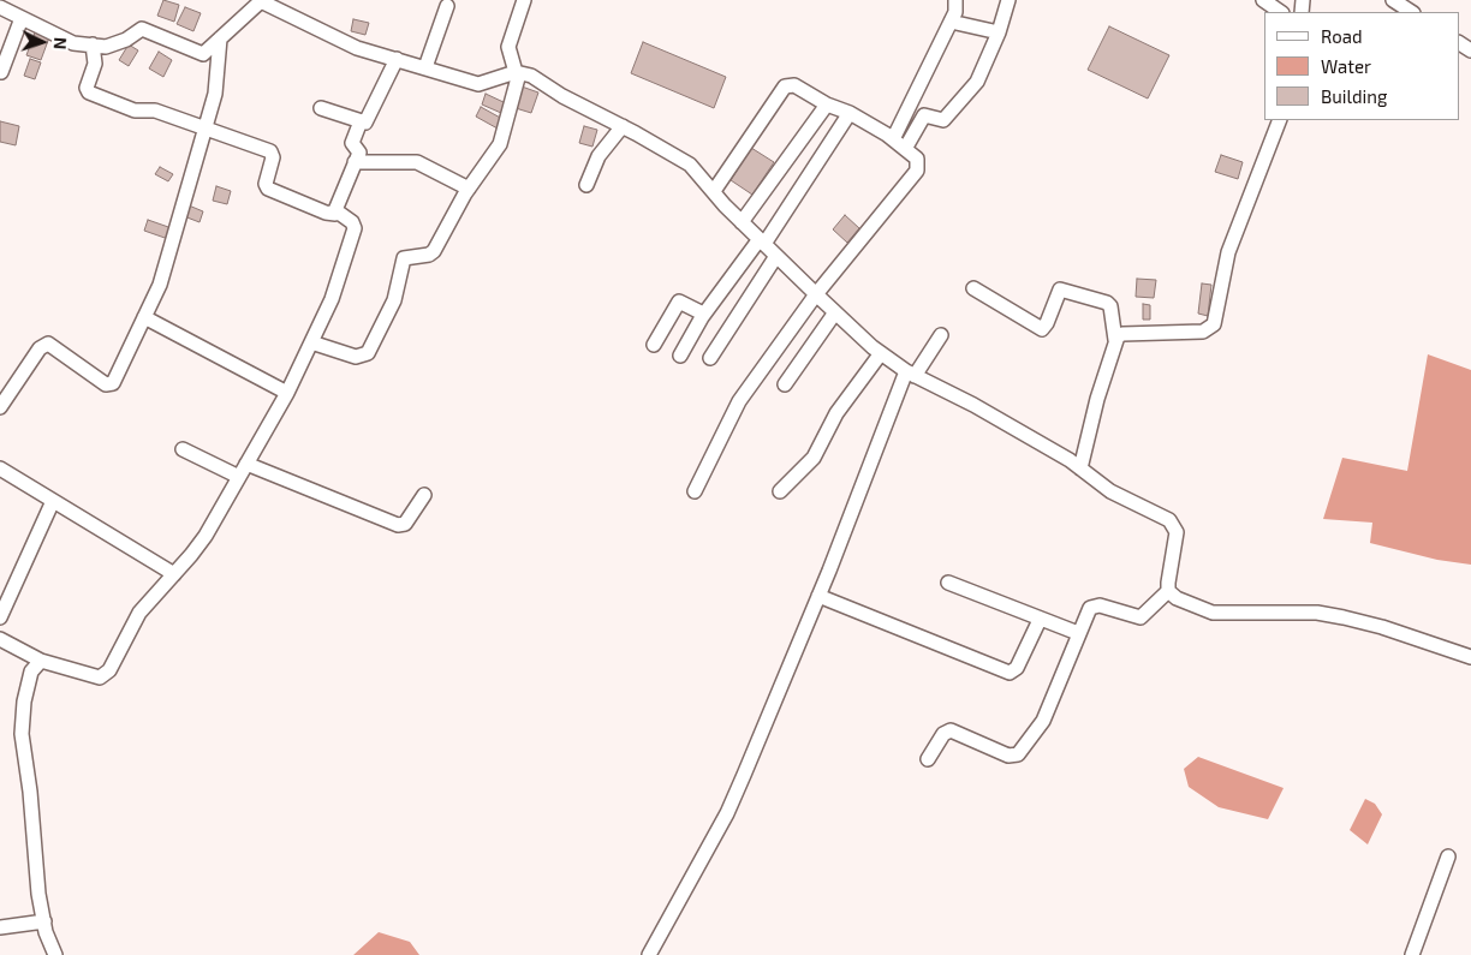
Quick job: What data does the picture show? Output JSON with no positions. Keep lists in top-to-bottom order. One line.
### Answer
{"legend":["Road","Water","Building"],"north":"right"}
